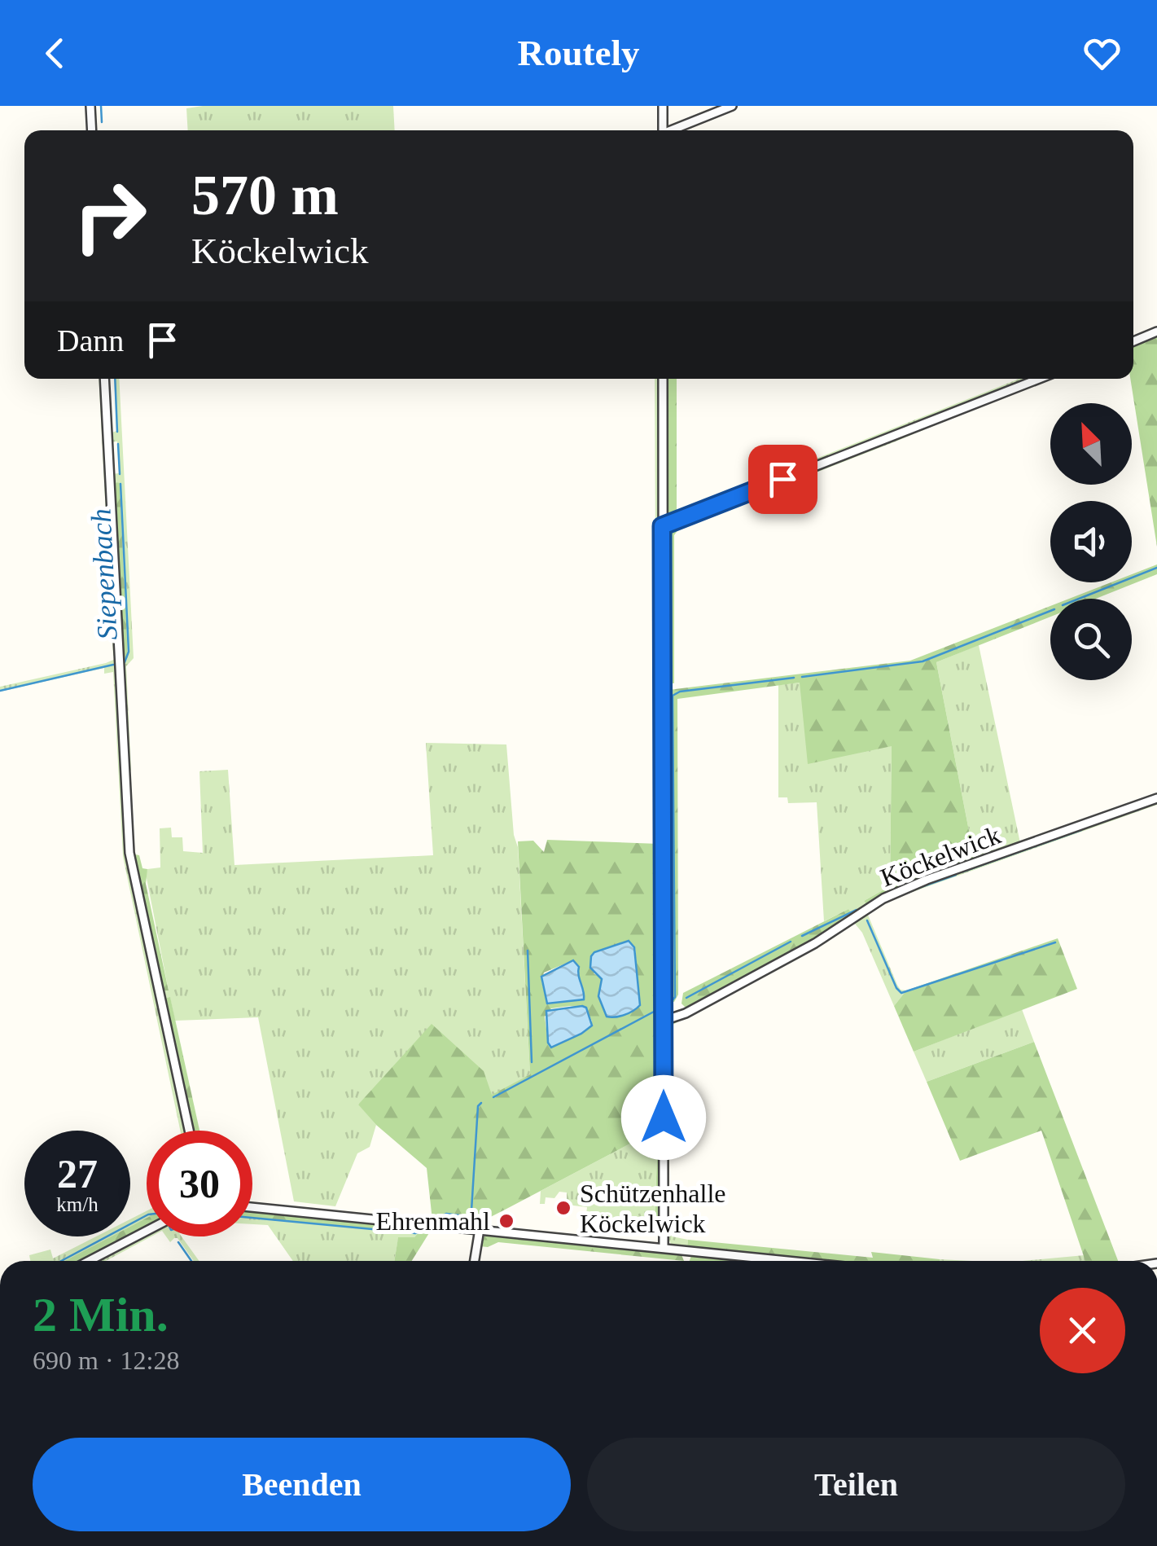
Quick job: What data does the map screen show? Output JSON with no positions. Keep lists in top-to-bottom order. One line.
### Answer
{"streets":{"street":["Köckelwick"]},"water":["Siepenbach"],"places":["Schützenhalle Köckelwick","Ehrenmahl"],"north":"top left","page":{"header":"Routely","turn":["570 m","Köckelwick"],"then":"Dann","speed":"27 km/h","limit":"30","heading":["2 Min.","690 m · 12:28"],"buttons":["Beenden","Teilen"]}}
